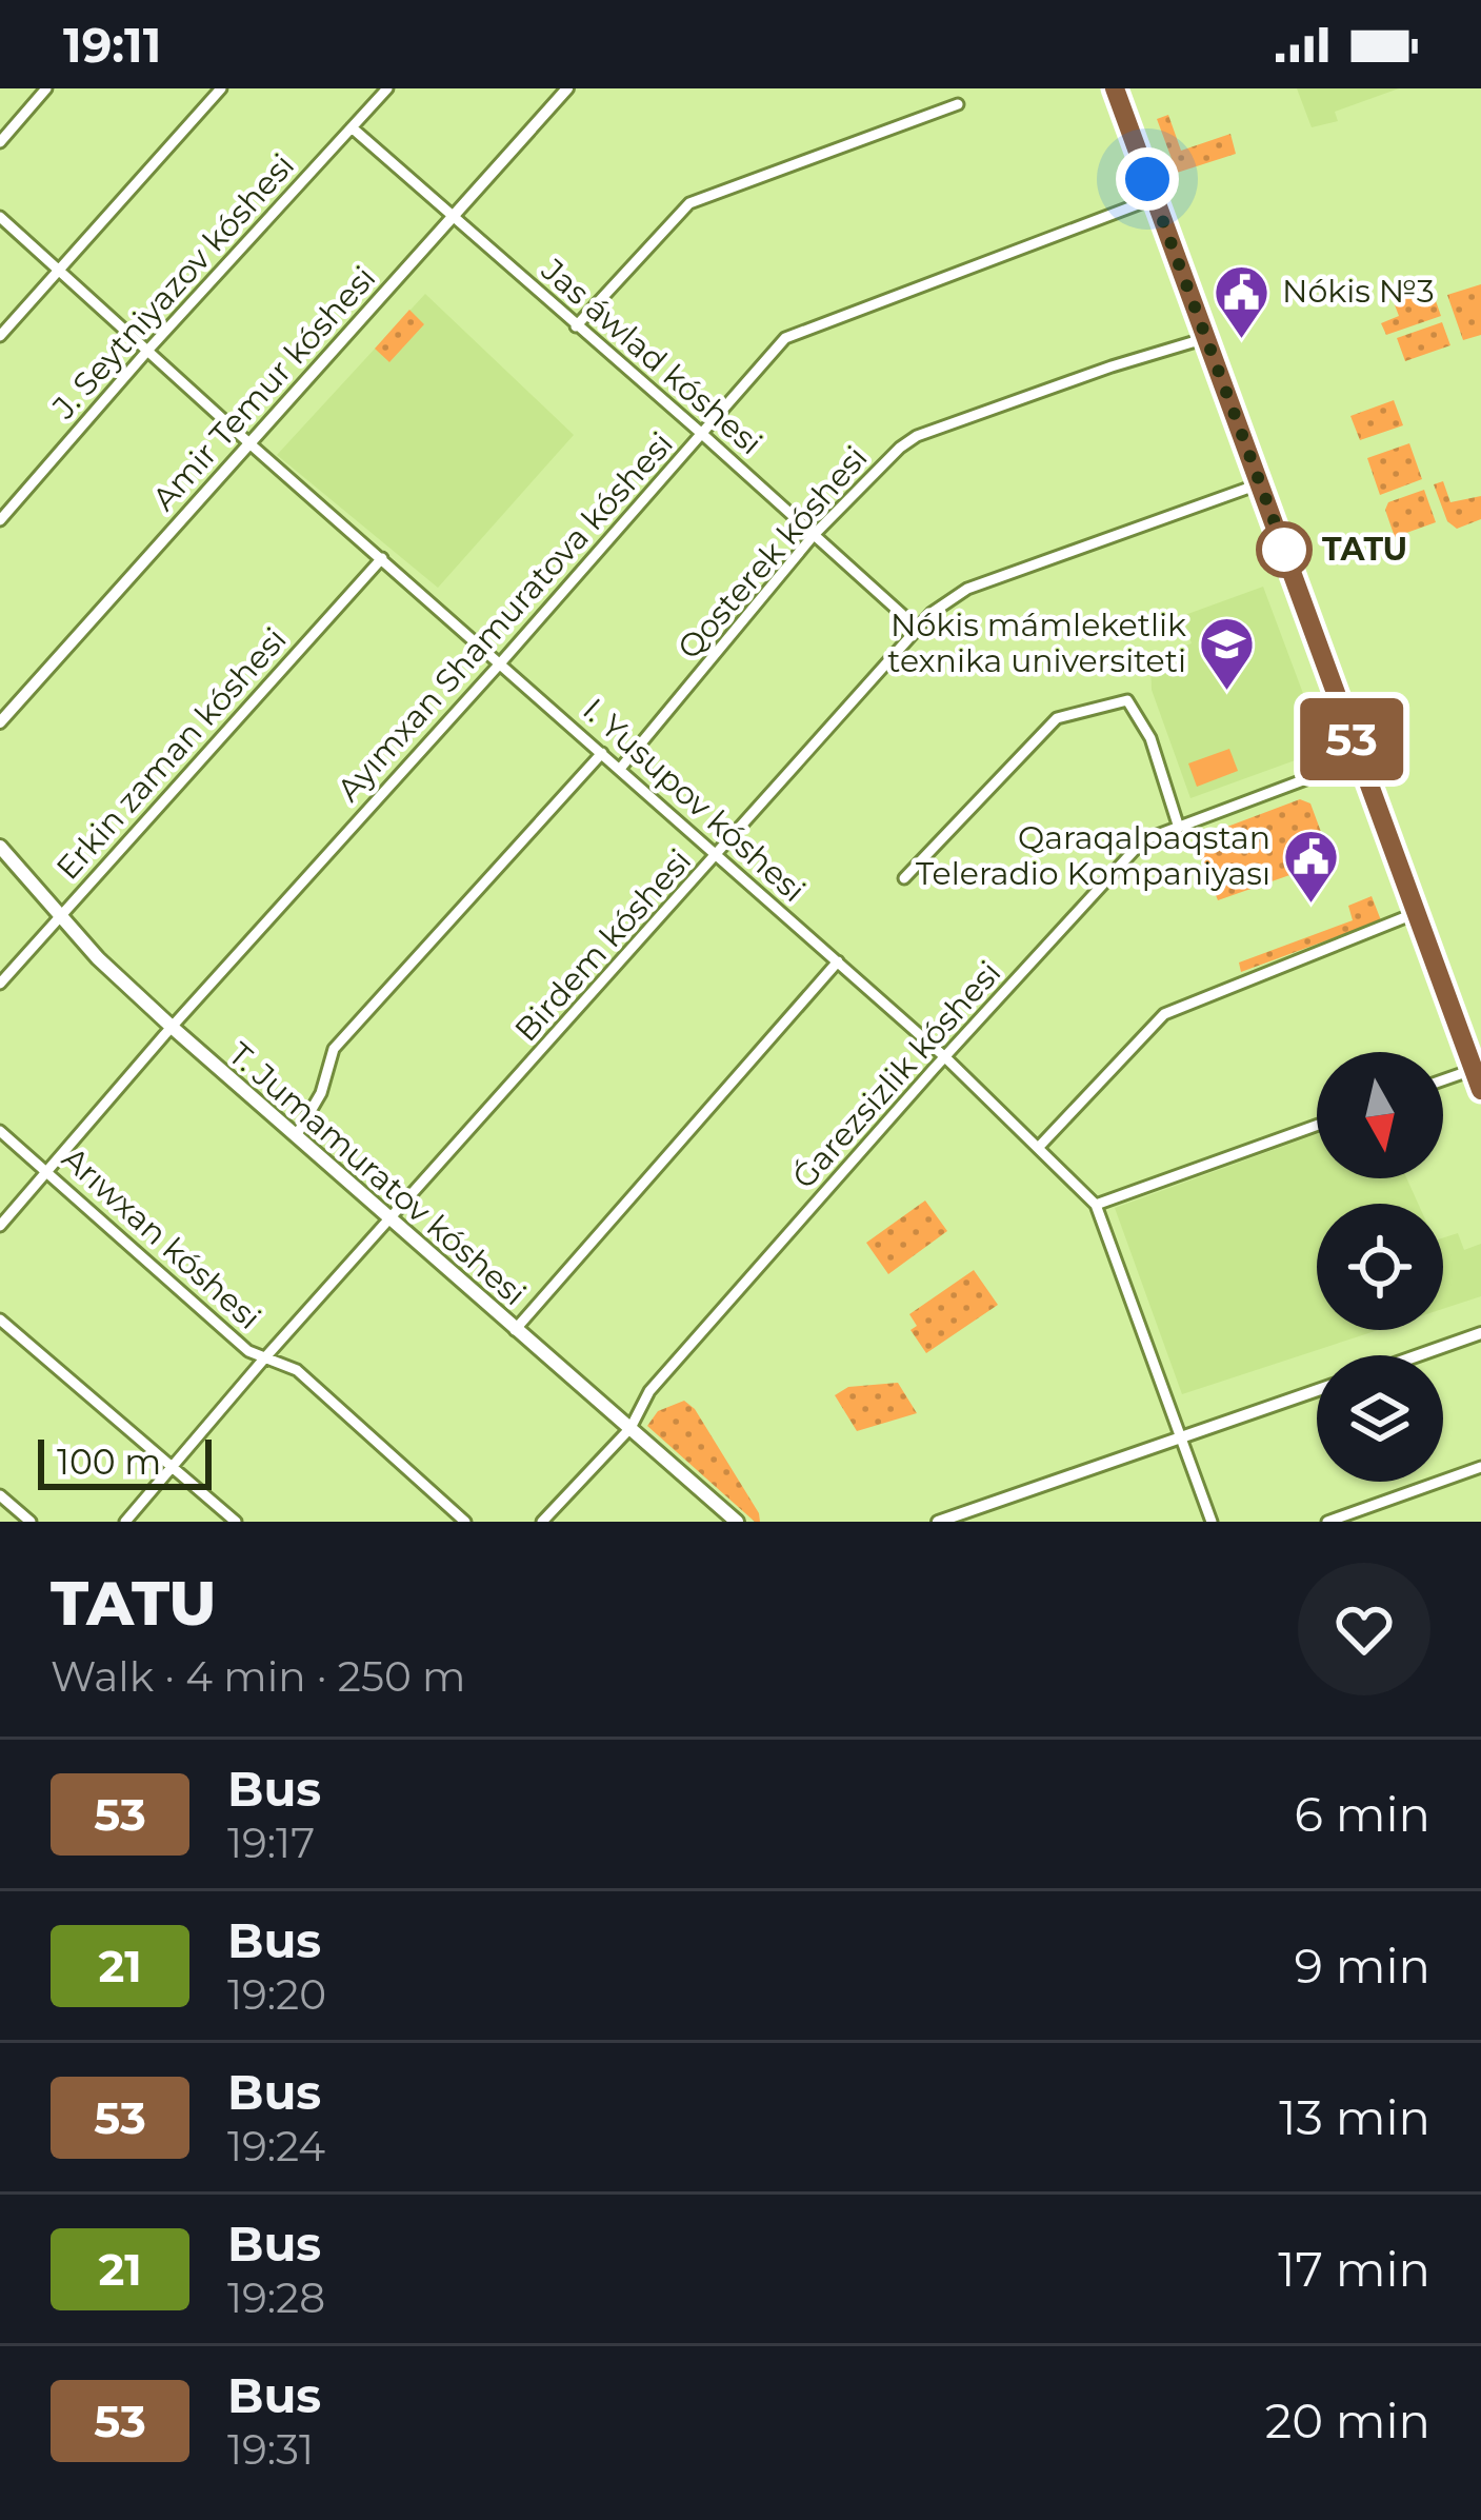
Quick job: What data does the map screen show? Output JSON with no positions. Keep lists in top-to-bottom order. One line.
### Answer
{"streets":{"main road":["T. Jumamuratov kóshesi"],"street":["J. Seytniyazov kóshesi","Jas áwlad kóshesi","Amir Temur kóshesi","Qosterek kóshesi","Ayımxan Shamuratova kóshesi","Erkin zaman kóshesi","I. Yusupov kóshesi","Birdem kóshesi","Ǵarezsizlik kóshesi","Arıwxan kóshesi"]},"crossings":[["J. Seytniyazov kóshesi","Jas áwlad kóshesi"],["J. Seytniyazov kóshesi","I. Yusupov kóshesi"],["Jas áwlad kóshesi","Amir Temur kóshesi"],["Jas áwlad kóshesi","Qosterek kóshesi"],["Jas áwlad kóshesi","Ayımxan Shamuratova kóshesi"],["Jas áwlad kóshesi","Birdem kóshesi"],["Amir Temur kóshesi","I. Yusupov kóshesi"],["Qosterek kóshesi","I. Yusupov kóshesi"],["Ayımxan Shamuratova kóshesi","I. Yusupov kóshesi"],["Ayımxan Shamuratova kóshesi","T. Jumamuratov kóshesi"],["Ayımxan Shamuratova kóshesi","Arıwxan kóshesi"],["Erkin zaman kóshesi","I. Yusupov kóshesi"],["Erkin zaman kóshesi","T. Jumamuratov kóshesi"],["I. Yusupov kóshesi","Birdem kóshesi"],["I. Yusupov kóshesi","Ǵarezsizlik kóshesi"],["Birdem kóshesi","T. Jumamuratov kóshesi"],["Birdem kóshesi","Arıwxan kóshesi"],["Ǵarezsizlik kóshesi","T. Jumamuratov kóshesi"]],"places":{"public building":["Nókis №3","Qaraqalpaqstan Teleradio Kompaniyası"],"other":["TATU"],"school or university":["Nókis mámleketlik texnika universiteti"]},"lines":["bus line 53"],"scale_bar":"100 m","north":"bottom","page":{"status":"19:11","on_map":"53","scale":"100 m","heading":["TATU","Walk · 4 min · 250 m"],"list":[{"mark":"53","name":"Bus","note":"19:17","value":"6 min"},{"mark":"21","name":"Bus","note":"19:20","value":"9 min"},{"mark":"53","name":"Bus","note":"19:24","value":"13 min"},{"mark":"21","name":"Bus","note":"19:28","value":"17 min"},{"mark":"53","name":"Bus","note":"19:31","value":"20 min"}]}}
